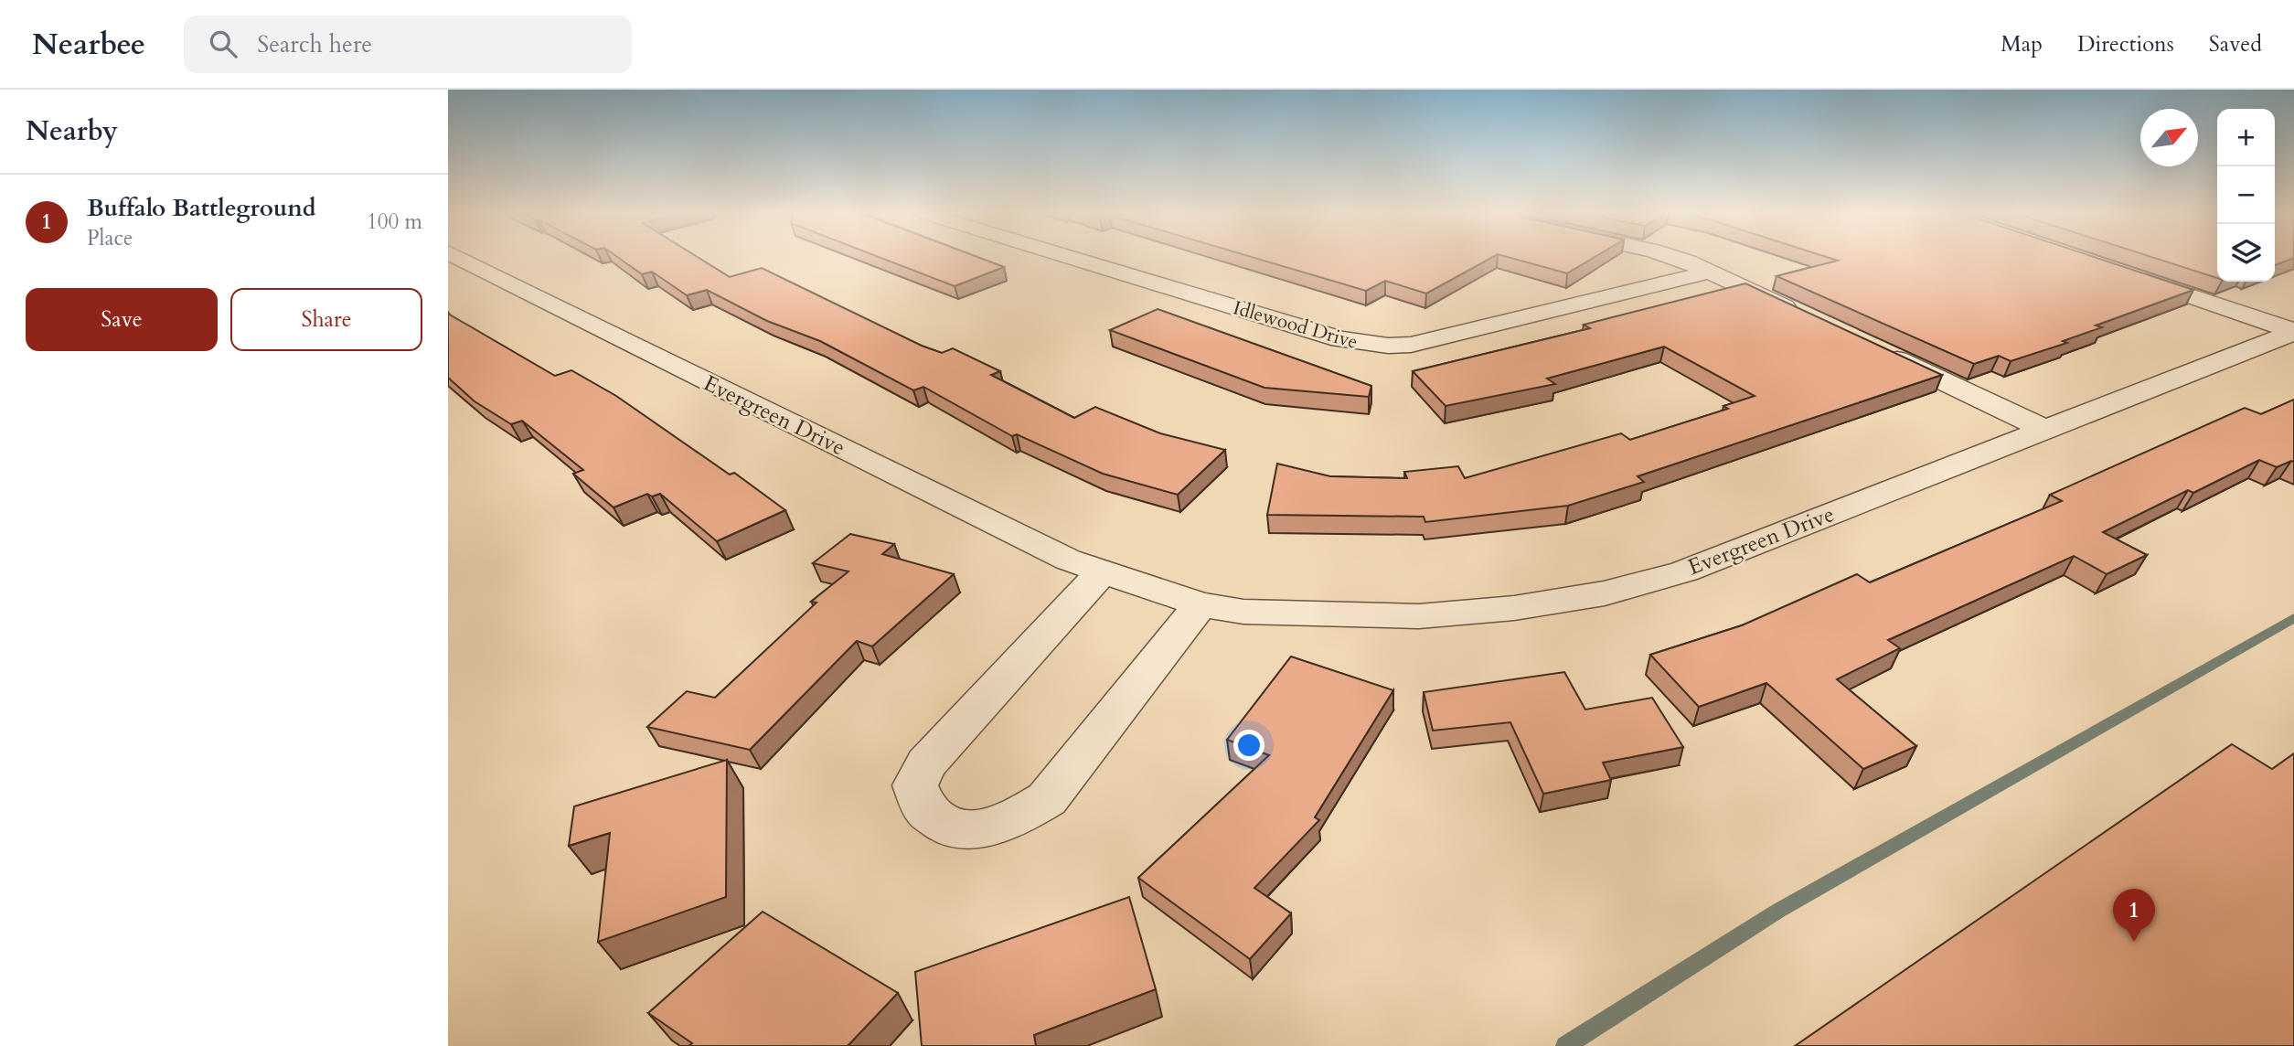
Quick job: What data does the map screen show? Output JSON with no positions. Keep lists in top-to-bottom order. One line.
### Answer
{"streets":{"street":["Idlewood Drive","Evergreen Drive"]},"north":"top right","page":{"header":"Nearbee","search":"Search here","nav":["Map","Directions","Saved"],"heading":"Nearby","map_buttons":["+","−"],"list":[{"mark":"1","name":"Buffalo Battleground","note":"Place","value":"100 m"}],"buttons":["Save","Share"],"pins":"1"}}
